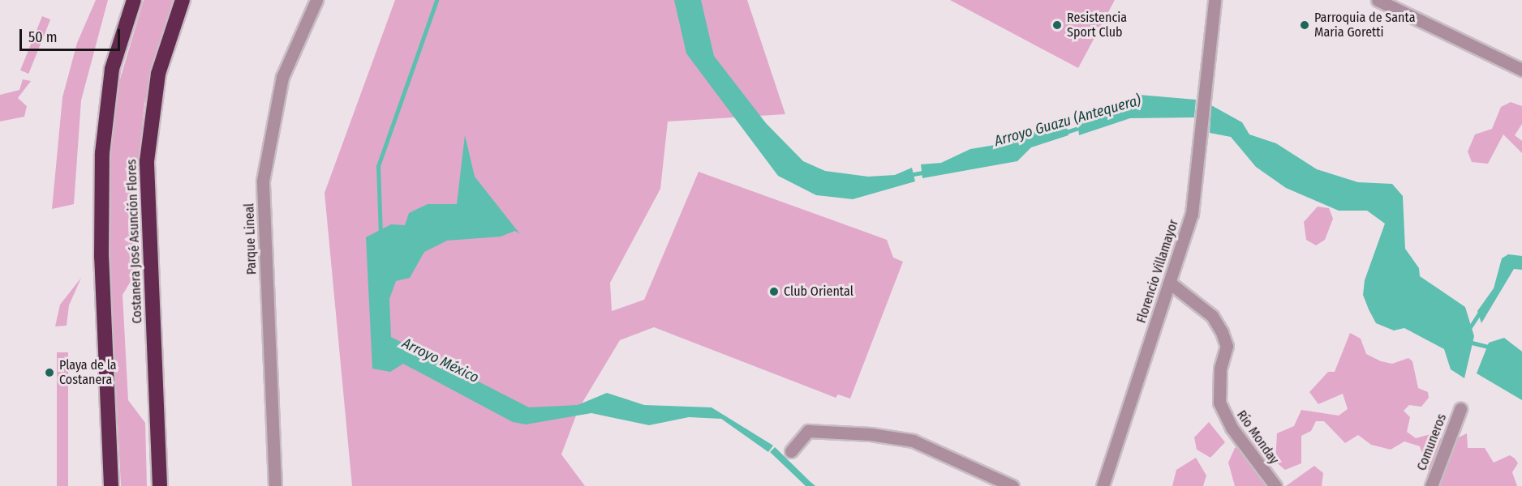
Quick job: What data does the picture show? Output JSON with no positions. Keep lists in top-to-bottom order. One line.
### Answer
{"streets":{"highway":["Costanera José Asunción Flores"],"street":["Parque Lineal","Florencio Villamayor","Río Monday","Comuneros"]},"crossings":[["Florencio Villamayor","Río Monday"]],"water":["Arroyo Guazu (Antequera)","Arroyo México"],"places":["Resistencia Sport Club","Parroquia de Santa Maria Goretti","Club Oriental","Playa de la Costanera"],"scale_bar":"50 m"}
